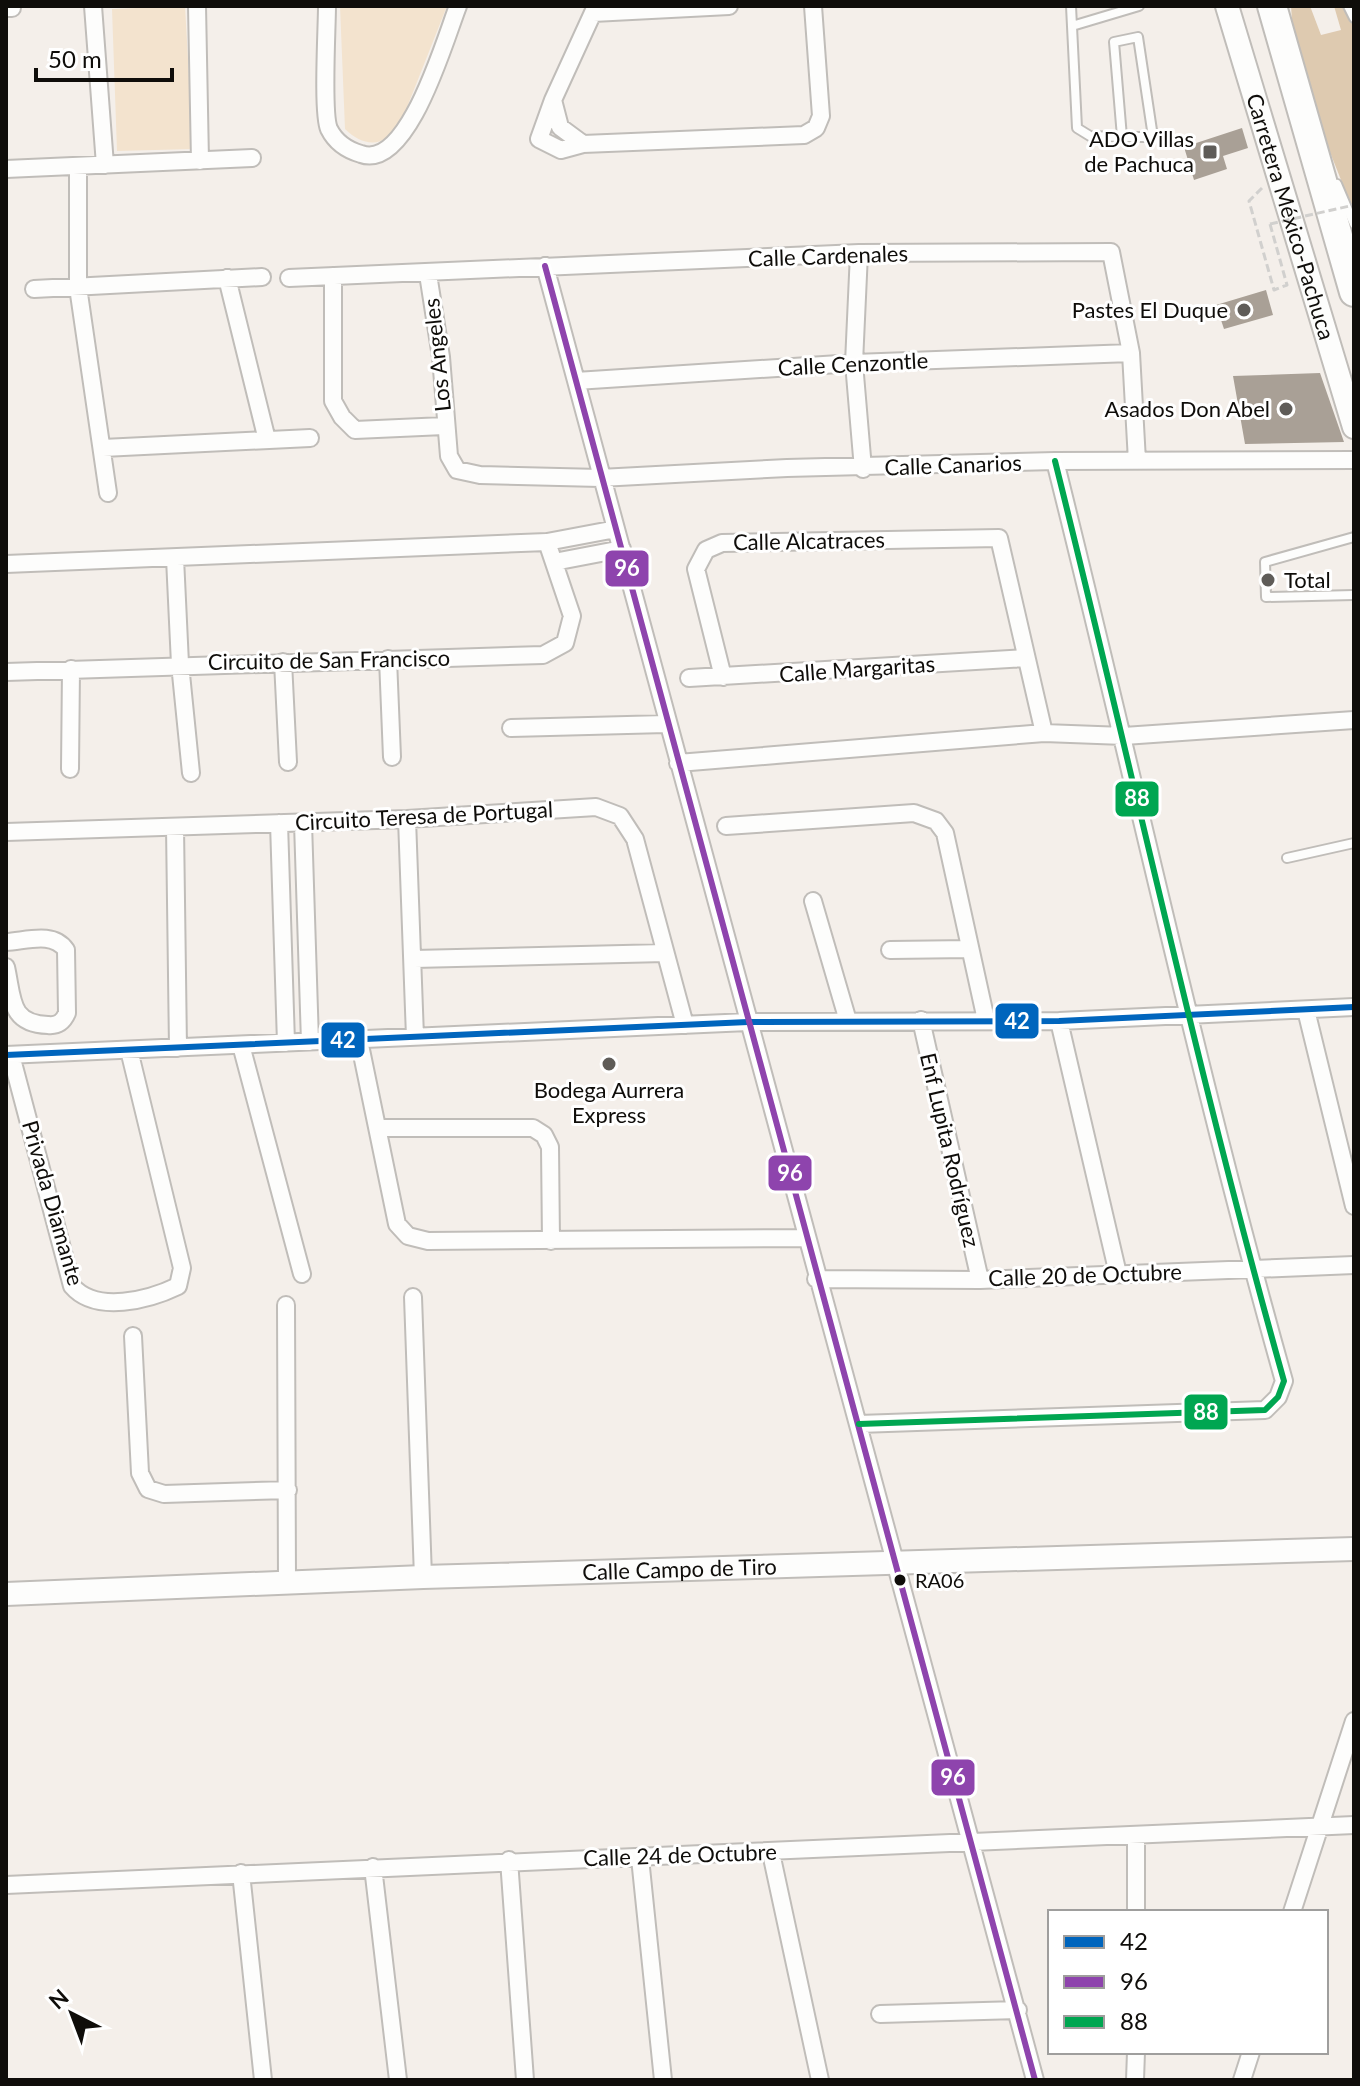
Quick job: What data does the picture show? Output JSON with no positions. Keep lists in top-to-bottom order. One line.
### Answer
{"streets":{"street":["Carretera México-Pachuca","Calle Cardenales","Los Angeles","Calle Cenzontle","Calle Canarios","Calle Alcatraces","Circuito de San Francisco","Calle Margaritas","Circuito Teresa de Portugal","Enf Lupita Rodríguez","Privada Diamante","Calle 20 de Octubre","Calle Campo de Tiro","Calle 24 de Octubre"]},"crossings":[["Calle Cardenales","Los Angeles"],["Calle Cardenales","Calle Cenzontle"],["Los Angeles","Calle Canarios"],["Calle Alcatraces","Calle Margaritas"],["Enf Lupita Rodríguez","Calle 20 de Octubre"]],"places":{"transit":["ADO Villas de Pachuca"],"other":["Pastes El Duque","Asados Don Abel","Total","Bodega Aurrera Express","RA06"]},"lines":["transit line 96","transit line 88","transit line 42"],"legend":["42","96","88"],"scale_bar":"50 m","north":"top left"}
